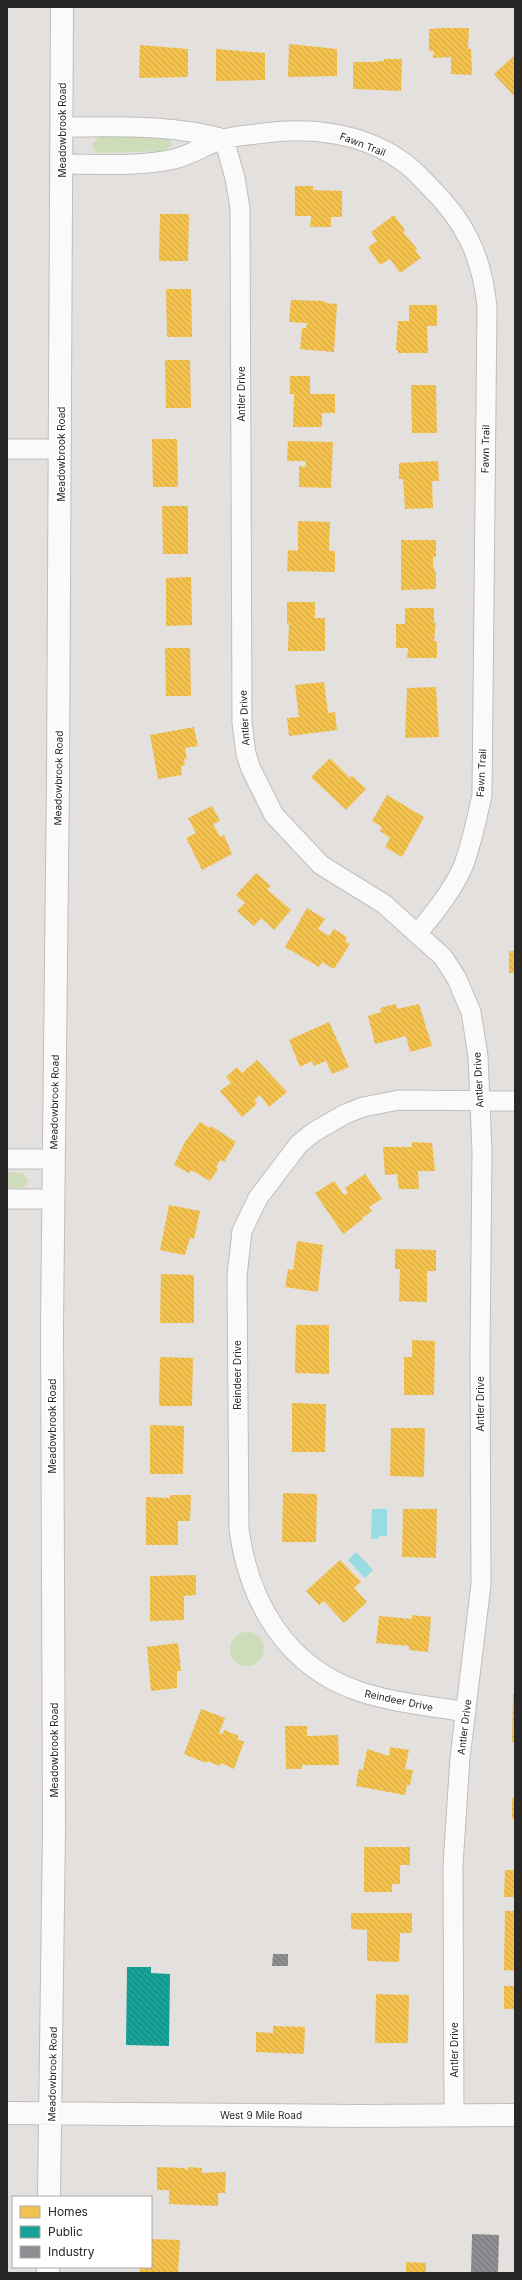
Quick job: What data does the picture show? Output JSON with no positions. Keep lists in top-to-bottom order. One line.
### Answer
{"streets":{"street":["Meadowbrook Road","Fawn Trail","Antler Drive","Reindeer Drive","West 9 Mile Road"]},"crossings":[["Meadowbrook Road","Fawn Trail"],["Meadowbrook Road","West 9 Mile Road"],["Fawn Trail","Antler Drive"],["Antler Drive","Reindeer Drive"],["Antler Drive","West 9 Mile Road"]],"legend":["Homes","Public","Industry"]}
